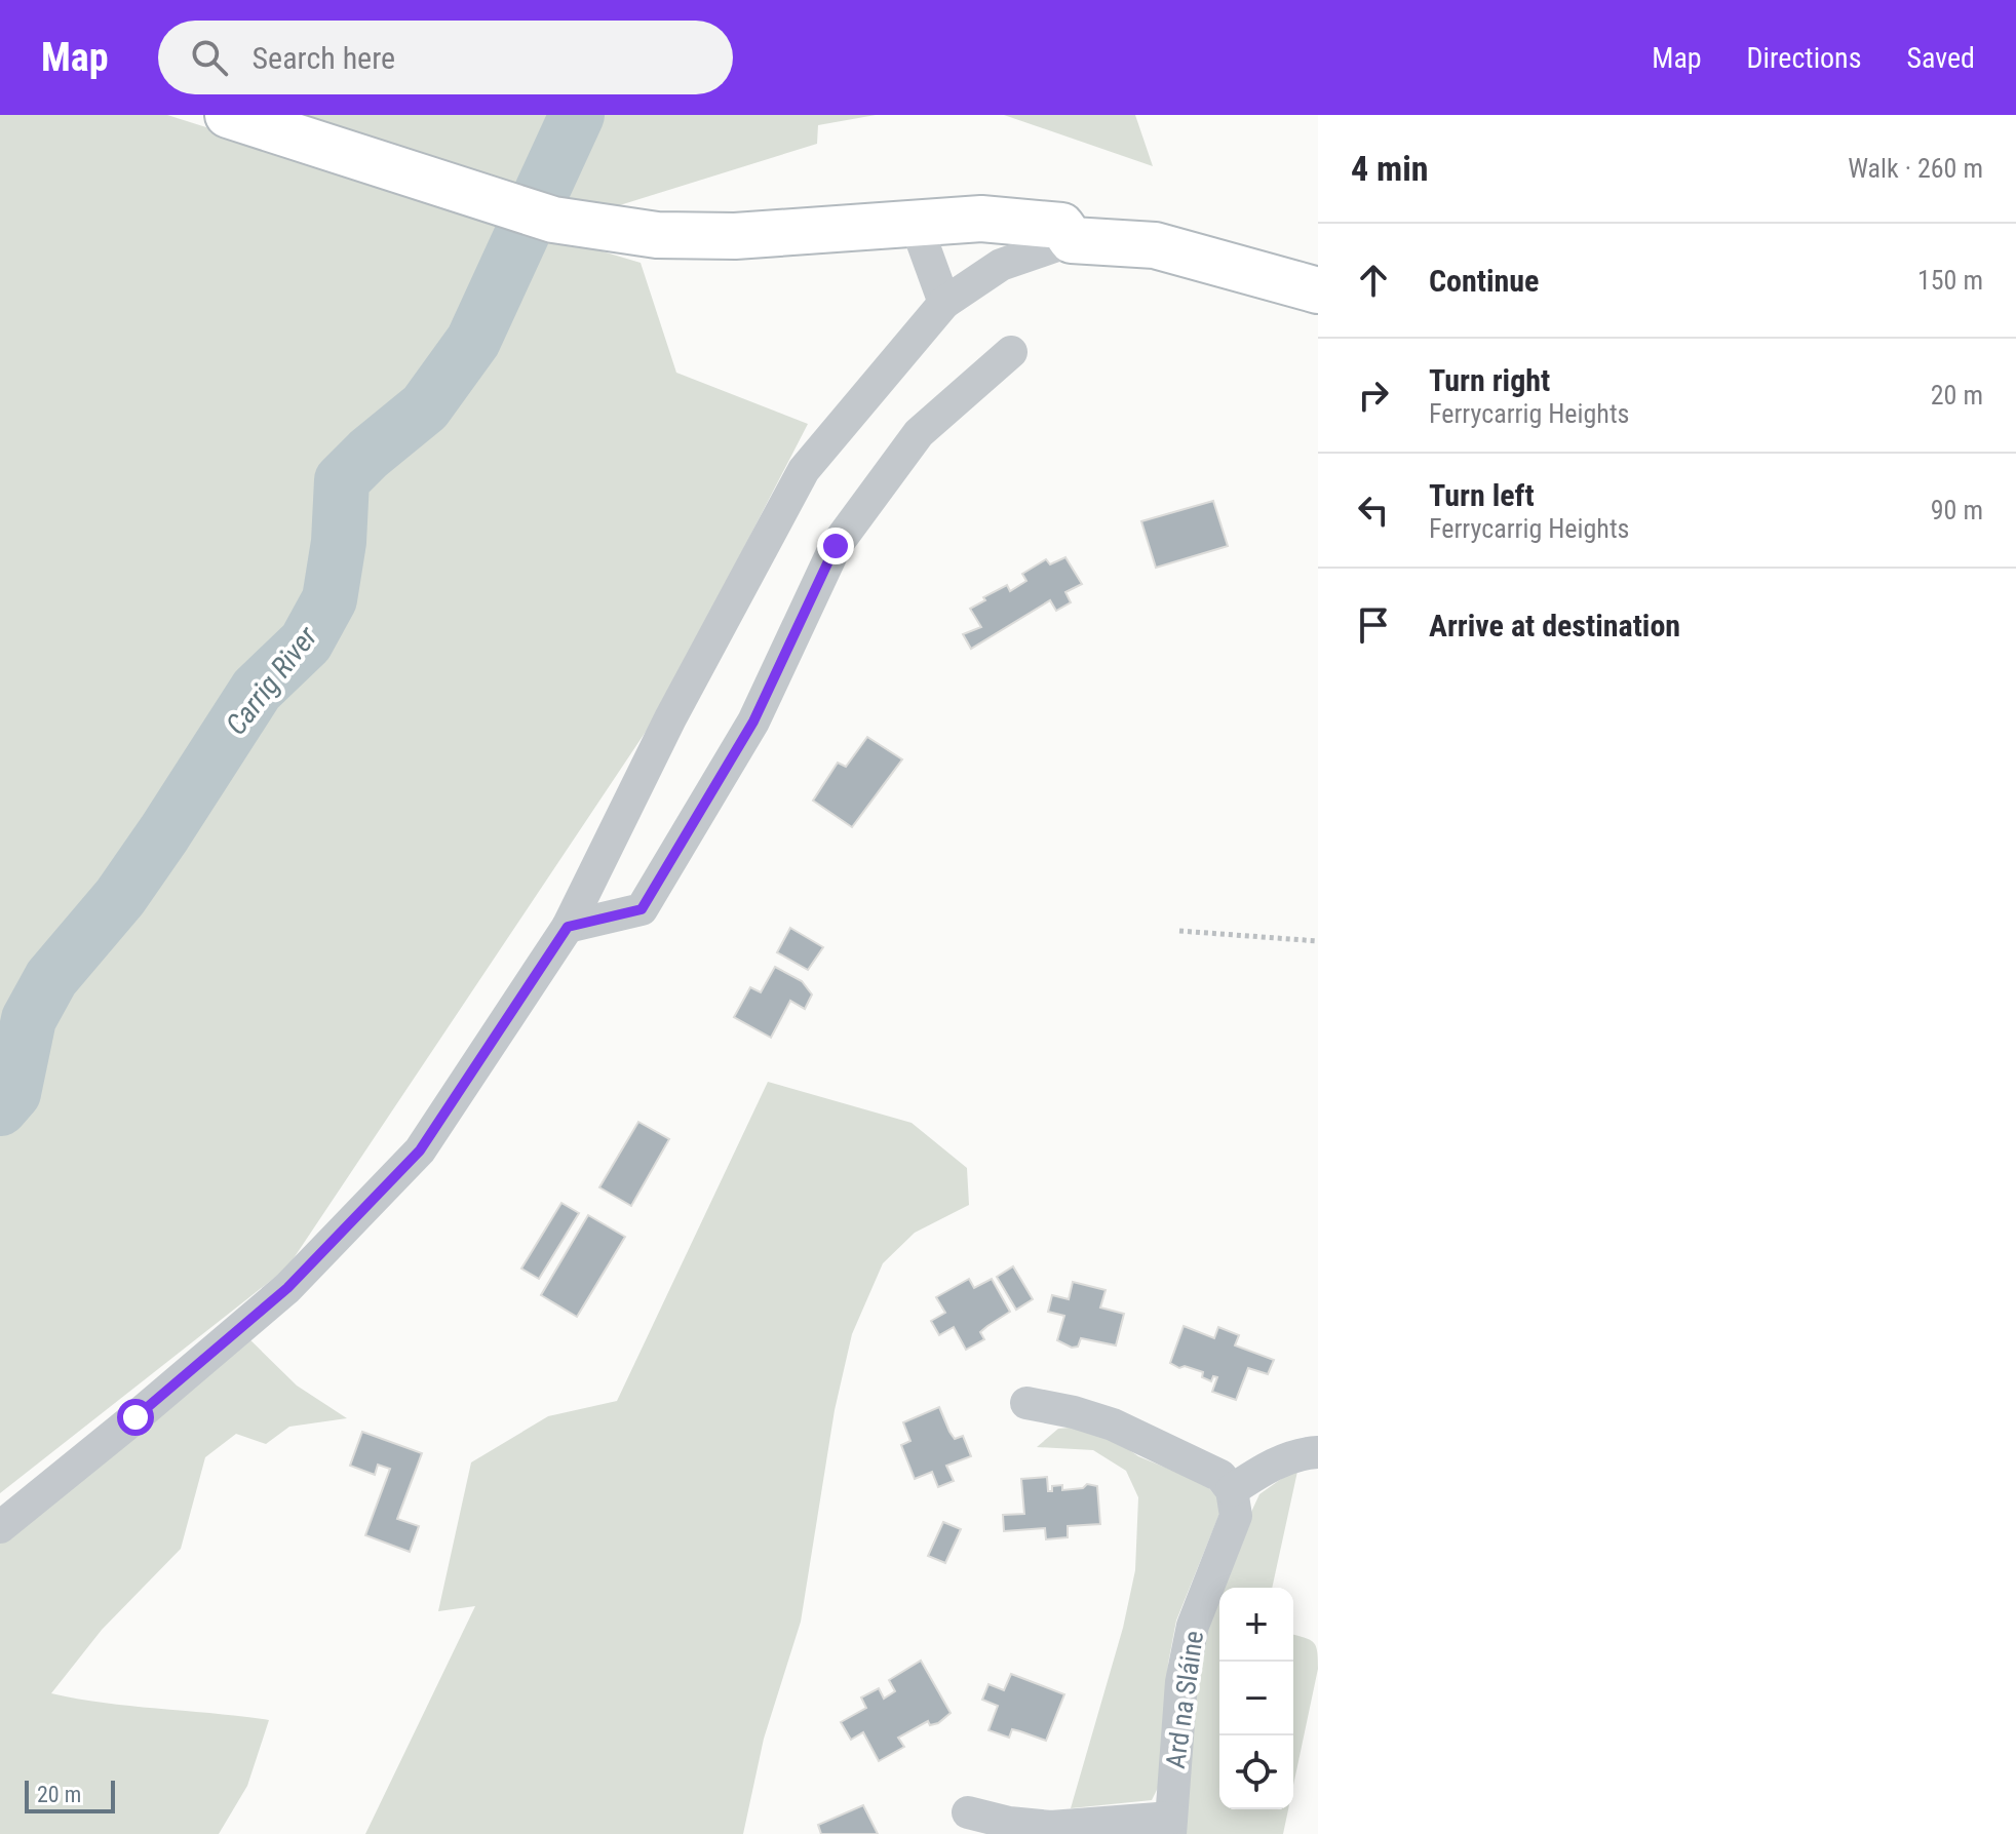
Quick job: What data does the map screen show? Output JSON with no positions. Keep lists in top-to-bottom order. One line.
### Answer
{"streets":{"street":["Ard na Sláine"]},"water":["Carrig River"],"scale_bar":"20 m","page":{"header":"Map","search":"Search here","nav":["Map","Directions","Saved"],"heading":["4 min","Walk · 260 m"],"list":[["Continue","150 m"],["Turn right","Ferrycarrig Heights","20 m"],["Turn left","Ferrycarrig Heights","90 m"],"Arrive at destination"],"map_buttons":["+","−"],"scale":"20 m"}}
